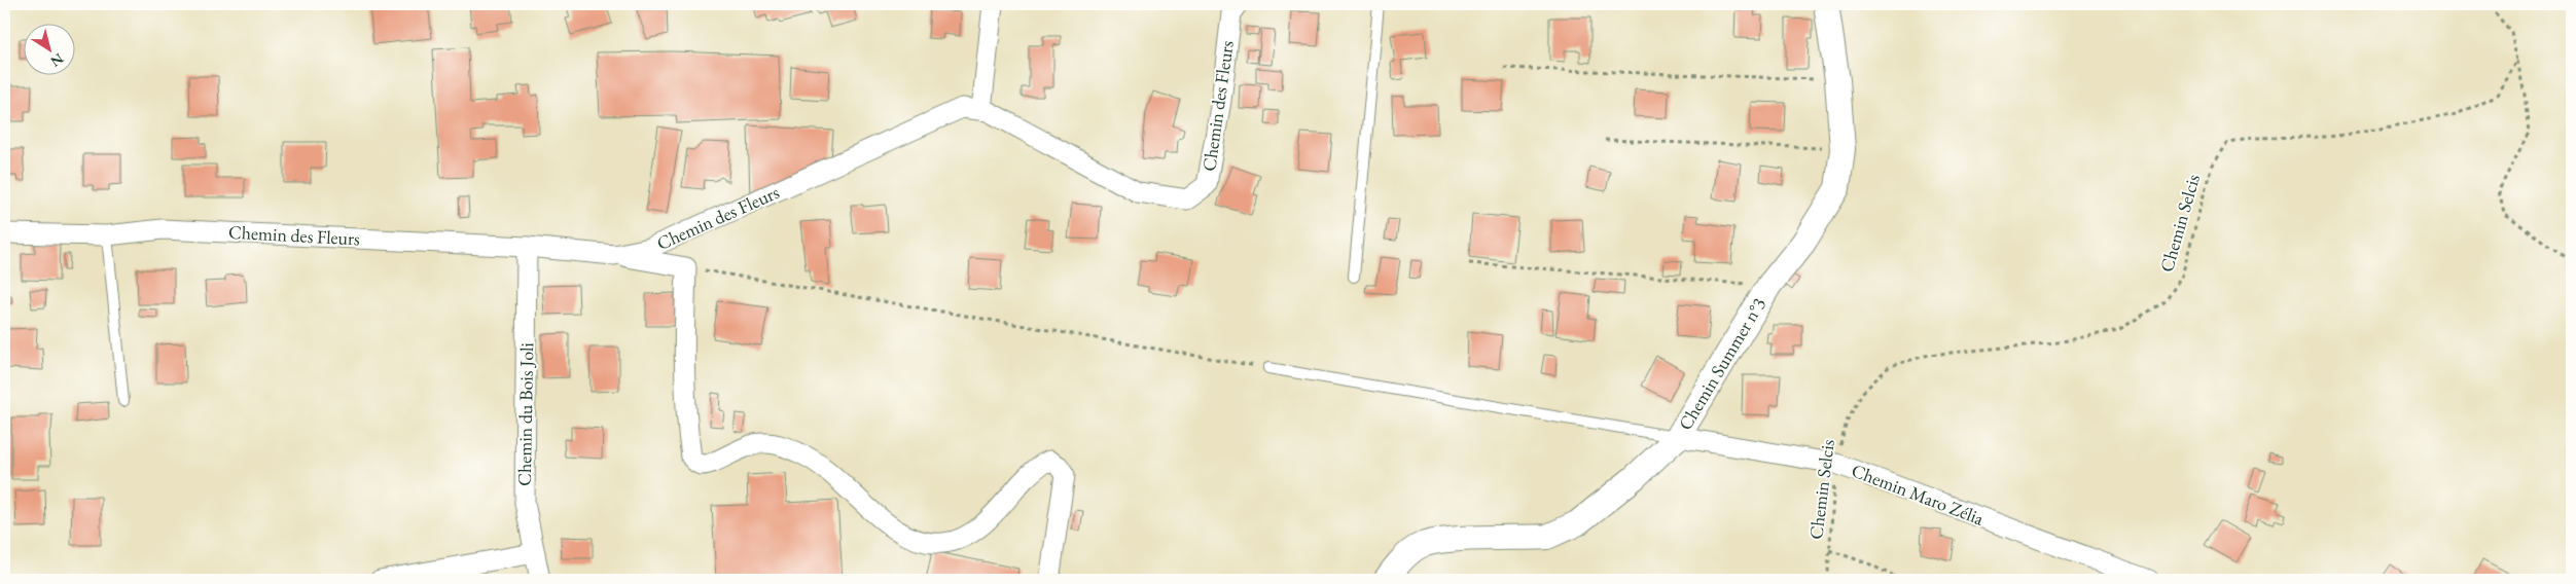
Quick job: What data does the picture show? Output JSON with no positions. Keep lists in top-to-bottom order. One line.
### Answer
{"streets":{"street":["Chemin des Fleurs","Chemin Summer n°3","Chemin du Bois Joli","Chemin Maro Zélia"],"path":["Chemin Selcis"]},"crossings":[["Chemin des Fleurs","Chemin du Bois Joli"],["Chemin Selcis","Chemin Maro Zélia"],["Chemin Summer n°3","Chemin Maro Zélia"]],"north":"bottom right"}
